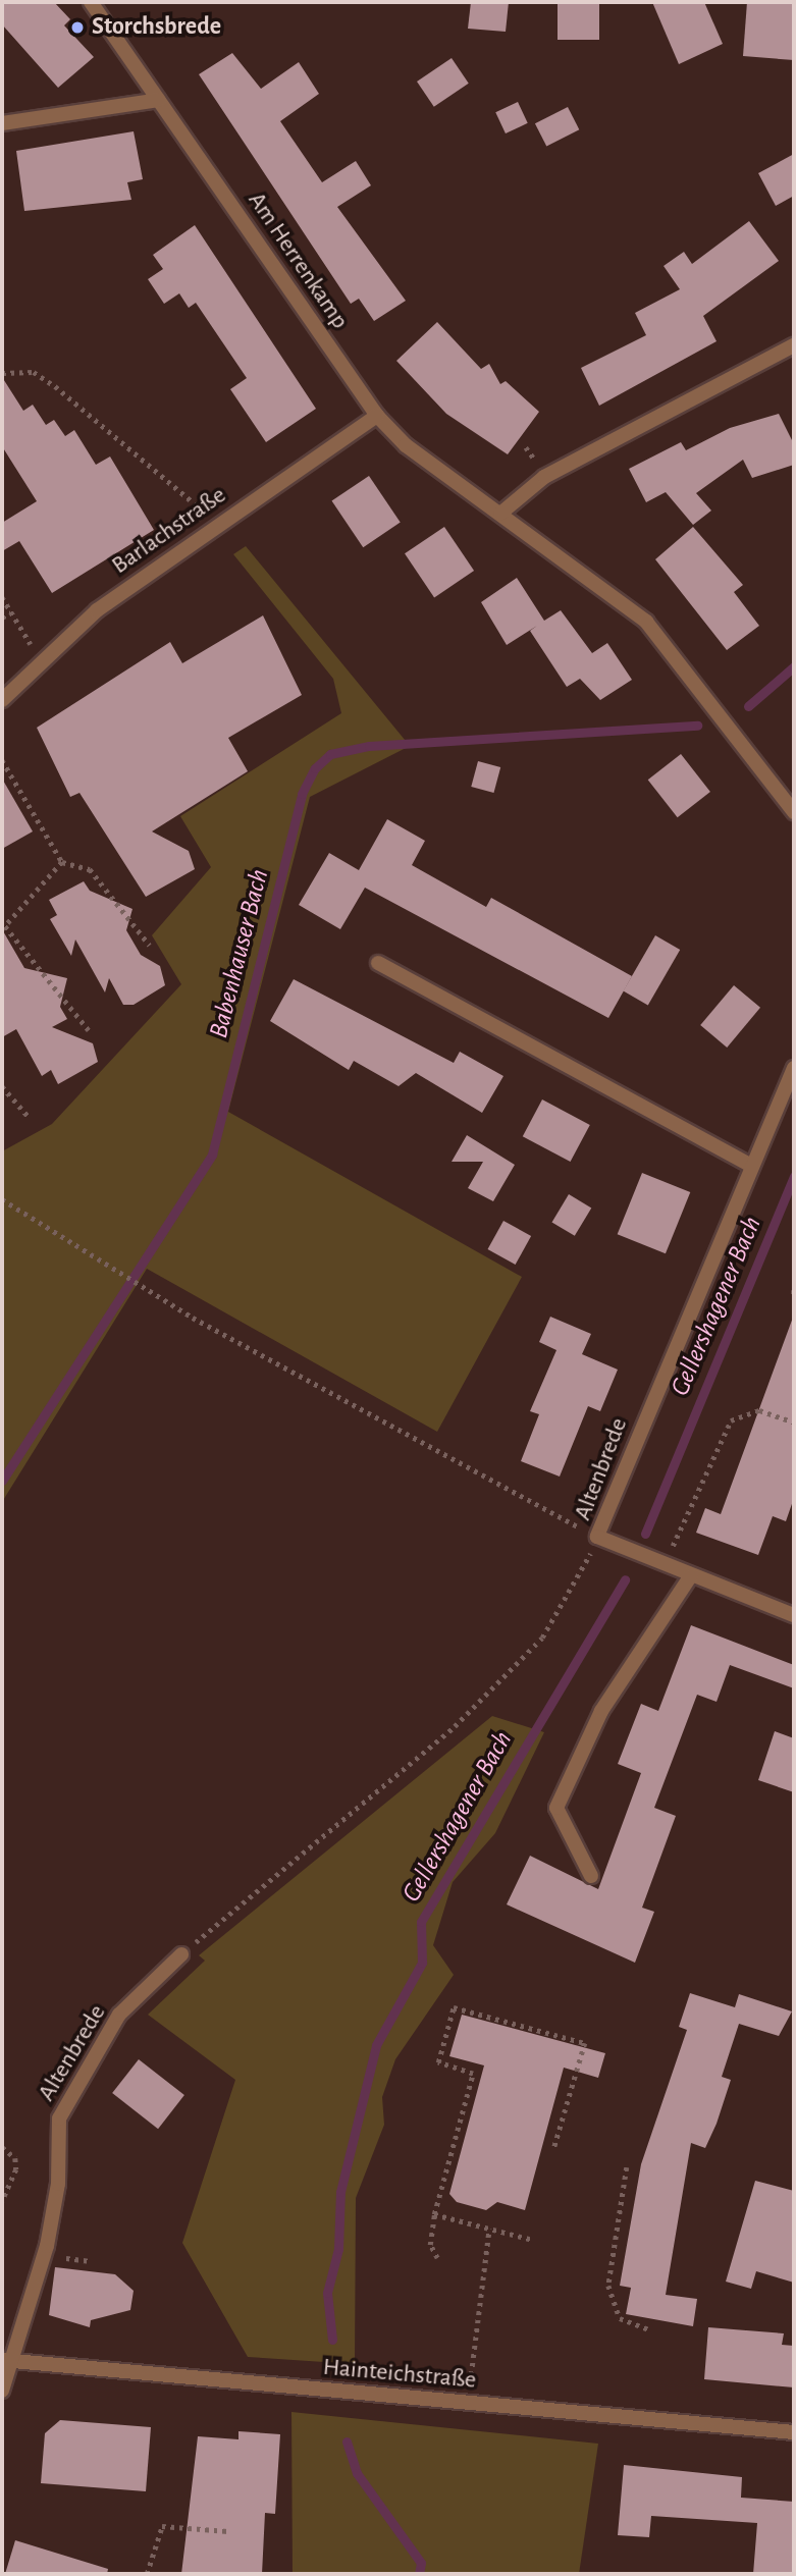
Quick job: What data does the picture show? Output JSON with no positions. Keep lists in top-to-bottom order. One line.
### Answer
{"streets":{"street":["Am Herrenkamp","Barlachstraße","Altenbrede","Hainteichstraße"]},"crossings":[["Am Herrenkamp","Barlachstraße"],["Altenbrede","Hainteichstraße"]],"water":["Babenhauser Bach","Gellershagener Bach"],"places":["Storchsbrede"]}
